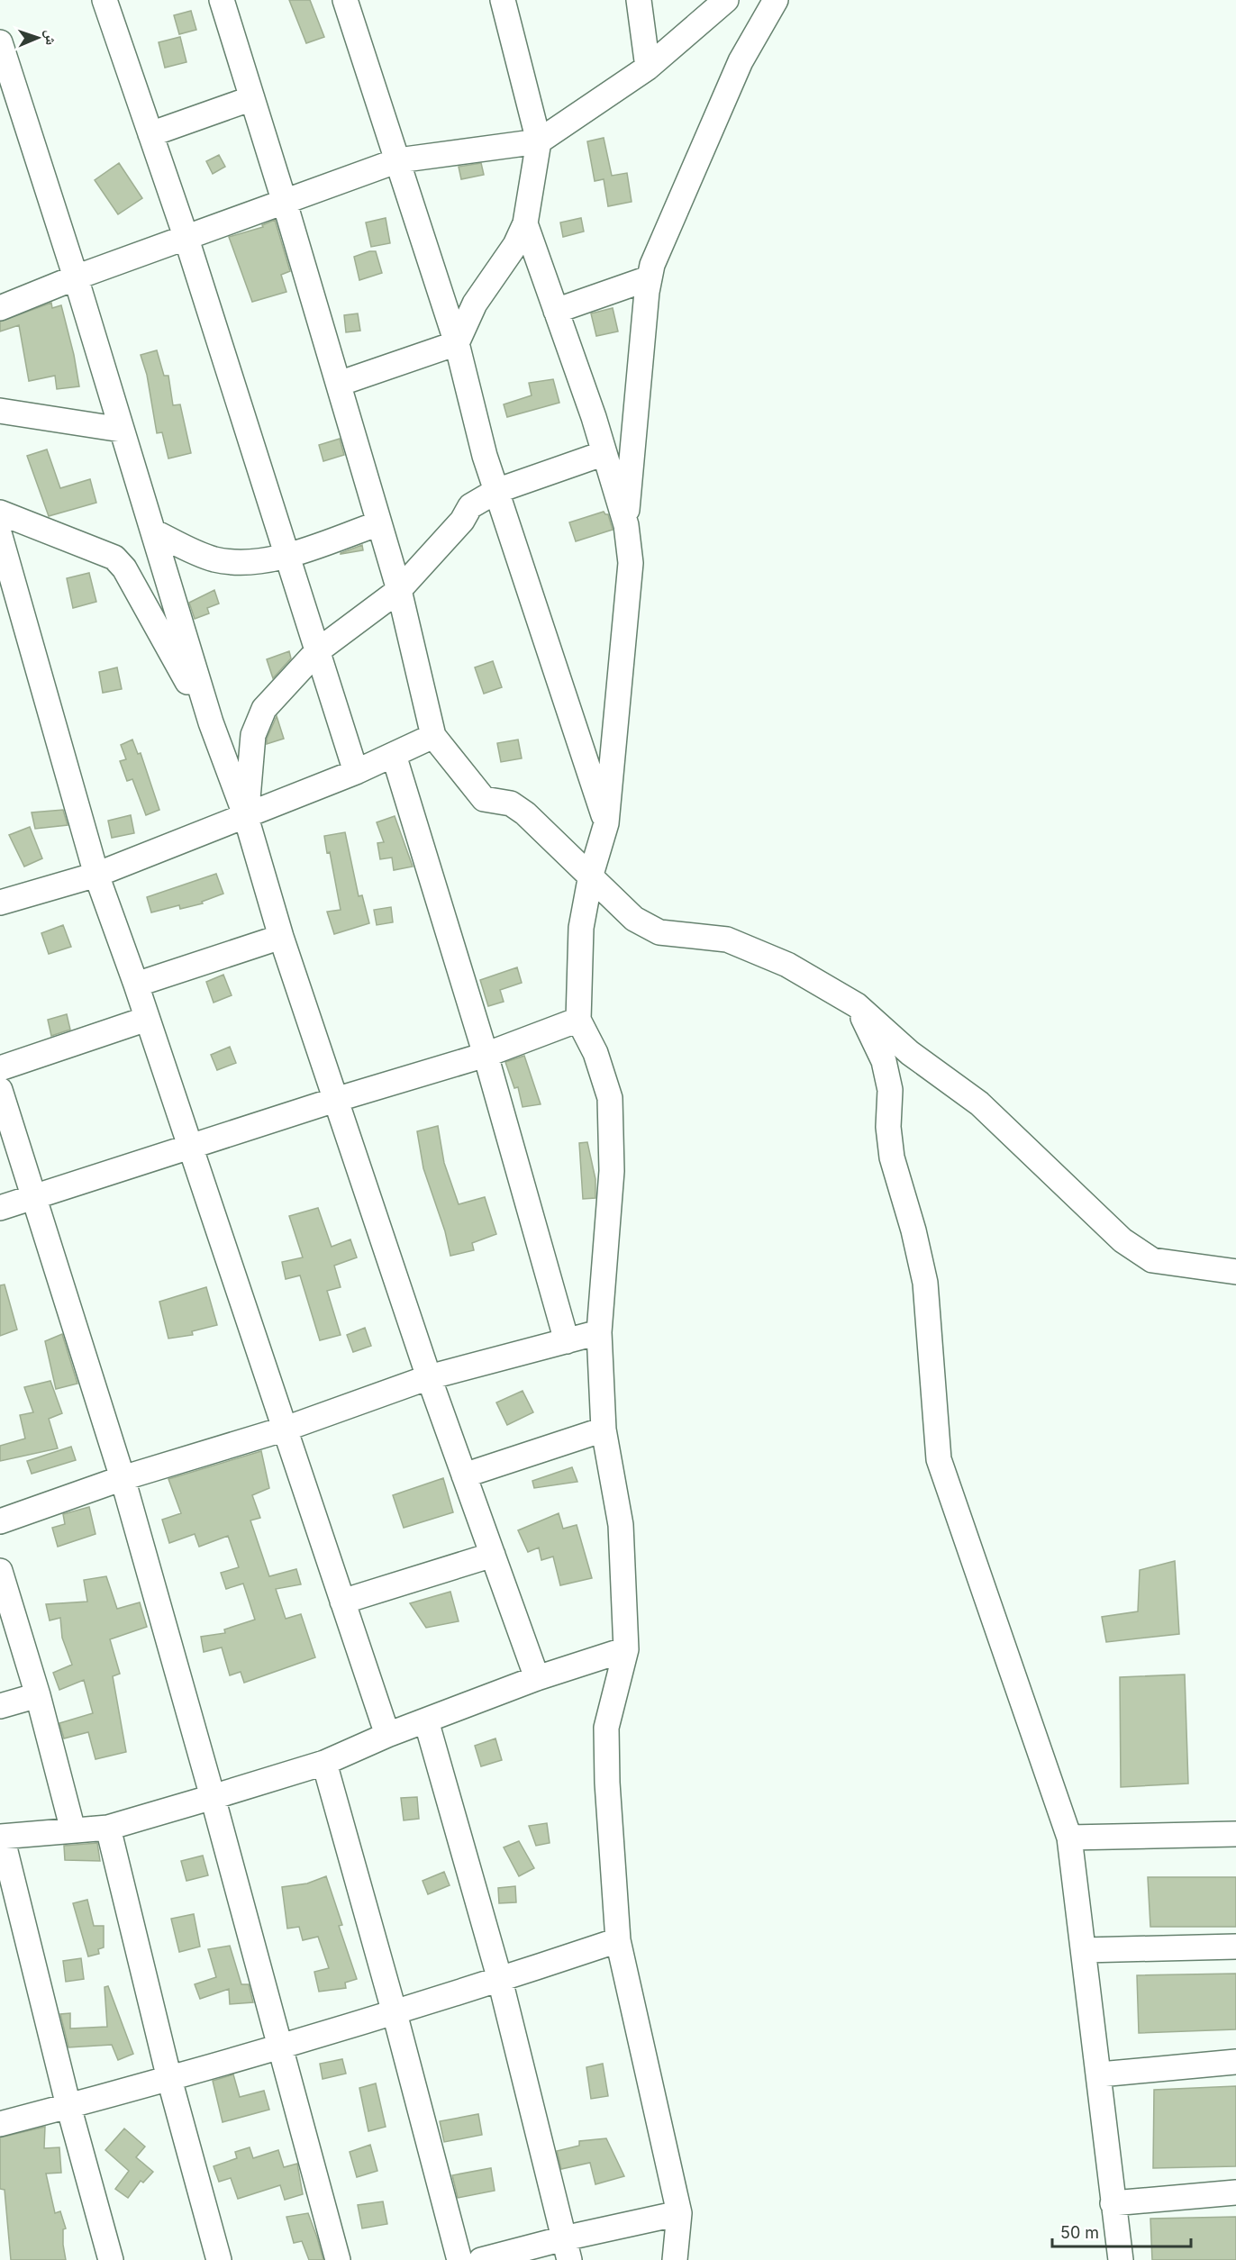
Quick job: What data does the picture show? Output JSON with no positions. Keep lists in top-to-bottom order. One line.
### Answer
{"scale_bar":"50 m","north":"right"}
